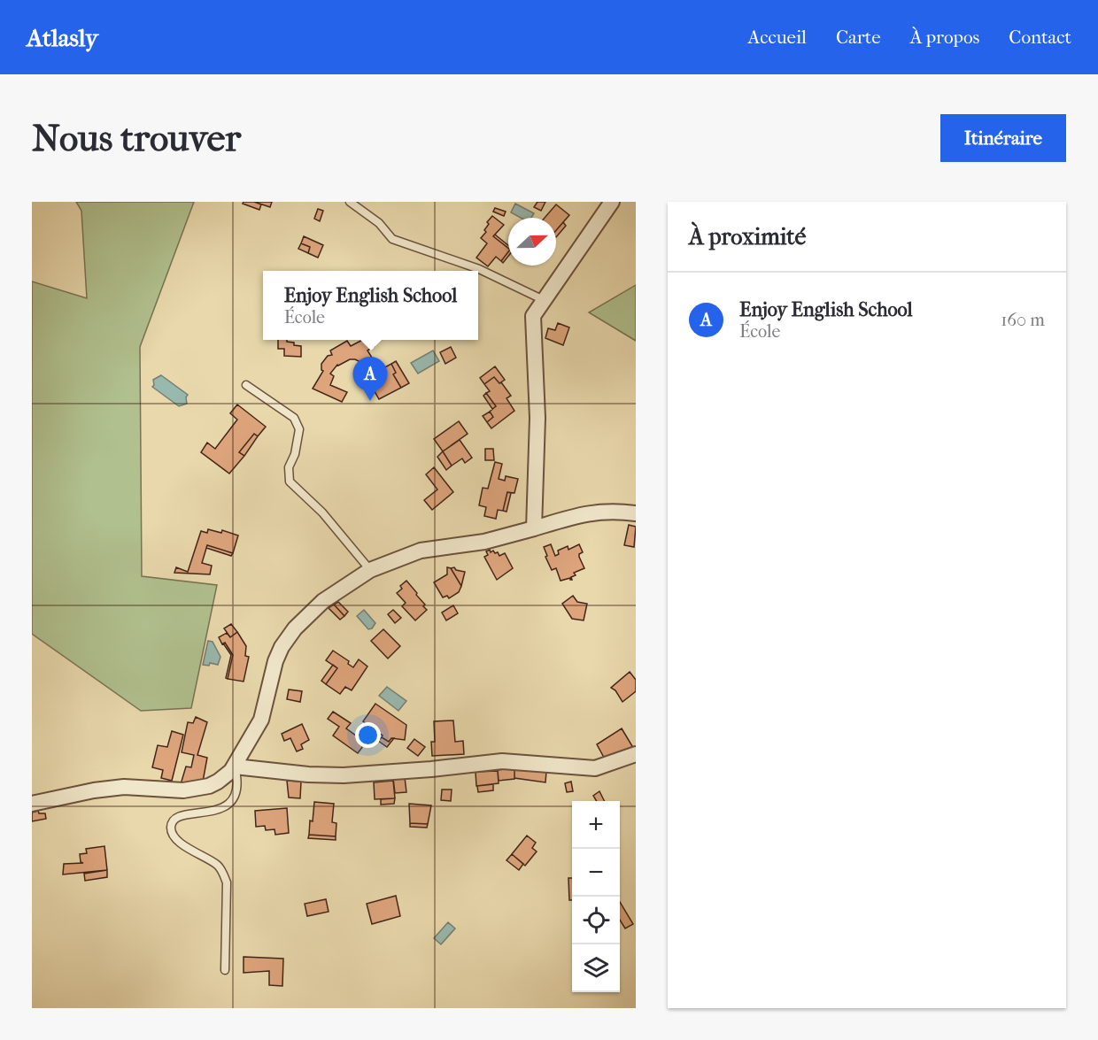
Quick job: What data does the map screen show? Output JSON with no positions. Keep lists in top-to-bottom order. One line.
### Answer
{"north":"right","page":{"header":"Atlasly","nav":["Accueil","Carte","À propos","Contact"],"buttons":"Itinéraire","title":"Nous trouver","heading":"À proximité","popup":["Enjoy English School","École"],"list":[{"mark":"A","name":"Enjoy English School","note":"École","value":"160 m"}],"pins":"A","map_buttons":["+","−"]}}
